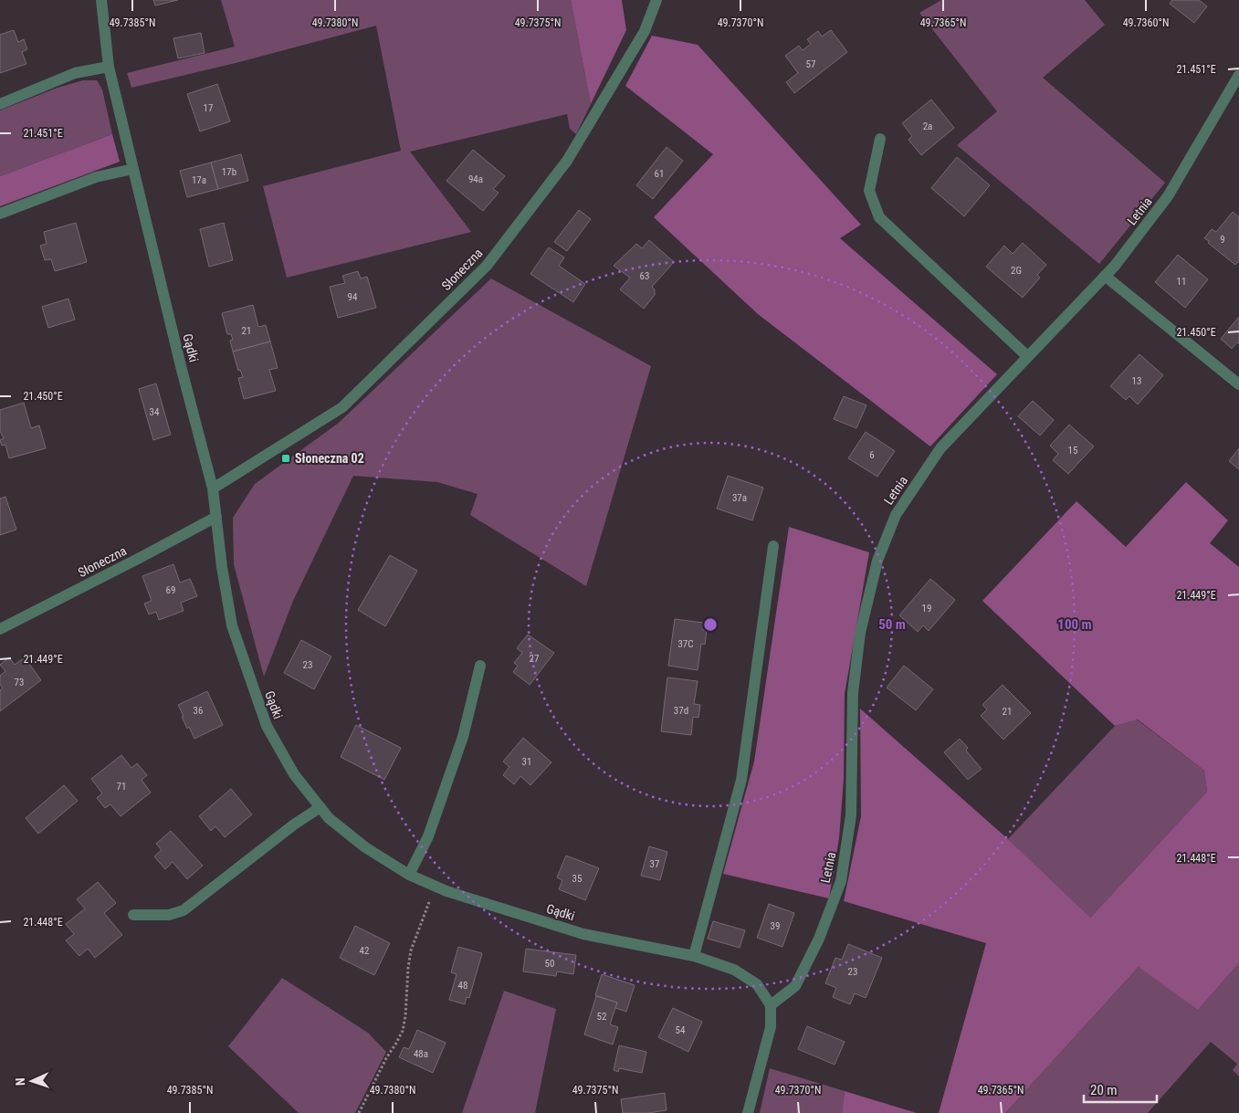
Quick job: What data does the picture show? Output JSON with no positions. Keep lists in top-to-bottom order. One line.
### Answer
{"streets":{"street":["Letnia","Słoneczna","Gądki"]},"crossings":[["Letnia","Gądki"],["Słoneczna","Gądki"]],"places":{"transit":["Słoneczna 02"]},"house_numbers":["57","17","2a","17b","61","94a","17a","9","2G","63","11","94","21","13","34","15","6","37a","69","19","37C","27","23","73","36","37d","21","31","71","37","35","39","42","50","23","48","52","54","48a"],"scale_bar":"20 m","north":"left","coordinates":["49.7385°N","49.7380°N","49.7375°N","49.7370°N","49.7365°N","49.7360°N","21.451°E","21.450°E","21.449°E","21.448°E"],"rings":["50 m","100 m"]}
